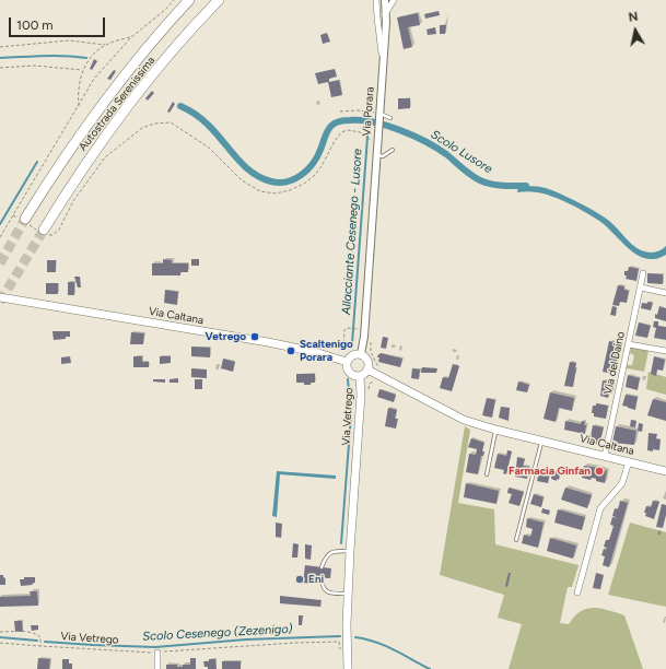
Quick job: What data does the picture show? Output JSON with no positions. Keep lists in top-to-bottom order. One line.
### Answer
{"streets":{"highway":["Autostrada Serenissima"],"main road":["Via Caltana","Via Vetrego"],"street":["Via Porara","Via del Daino"]},"crossings":[["Via Porara","Via Caltana"],["Via Porara","Via Vetrego"],["Via Caltana","Via del Daino"],["Via Caltana","Via Vetrego"]],"water":["Scolo Lusore","Allacciante Cesenego - Lusore","Scolo Cesenego (Zezenigo)"],"places":["Vetrego","Scaltenigo Porara","Farmacia Ginfan","Eni"],"scale_bar":"100 m","north":"top"}
